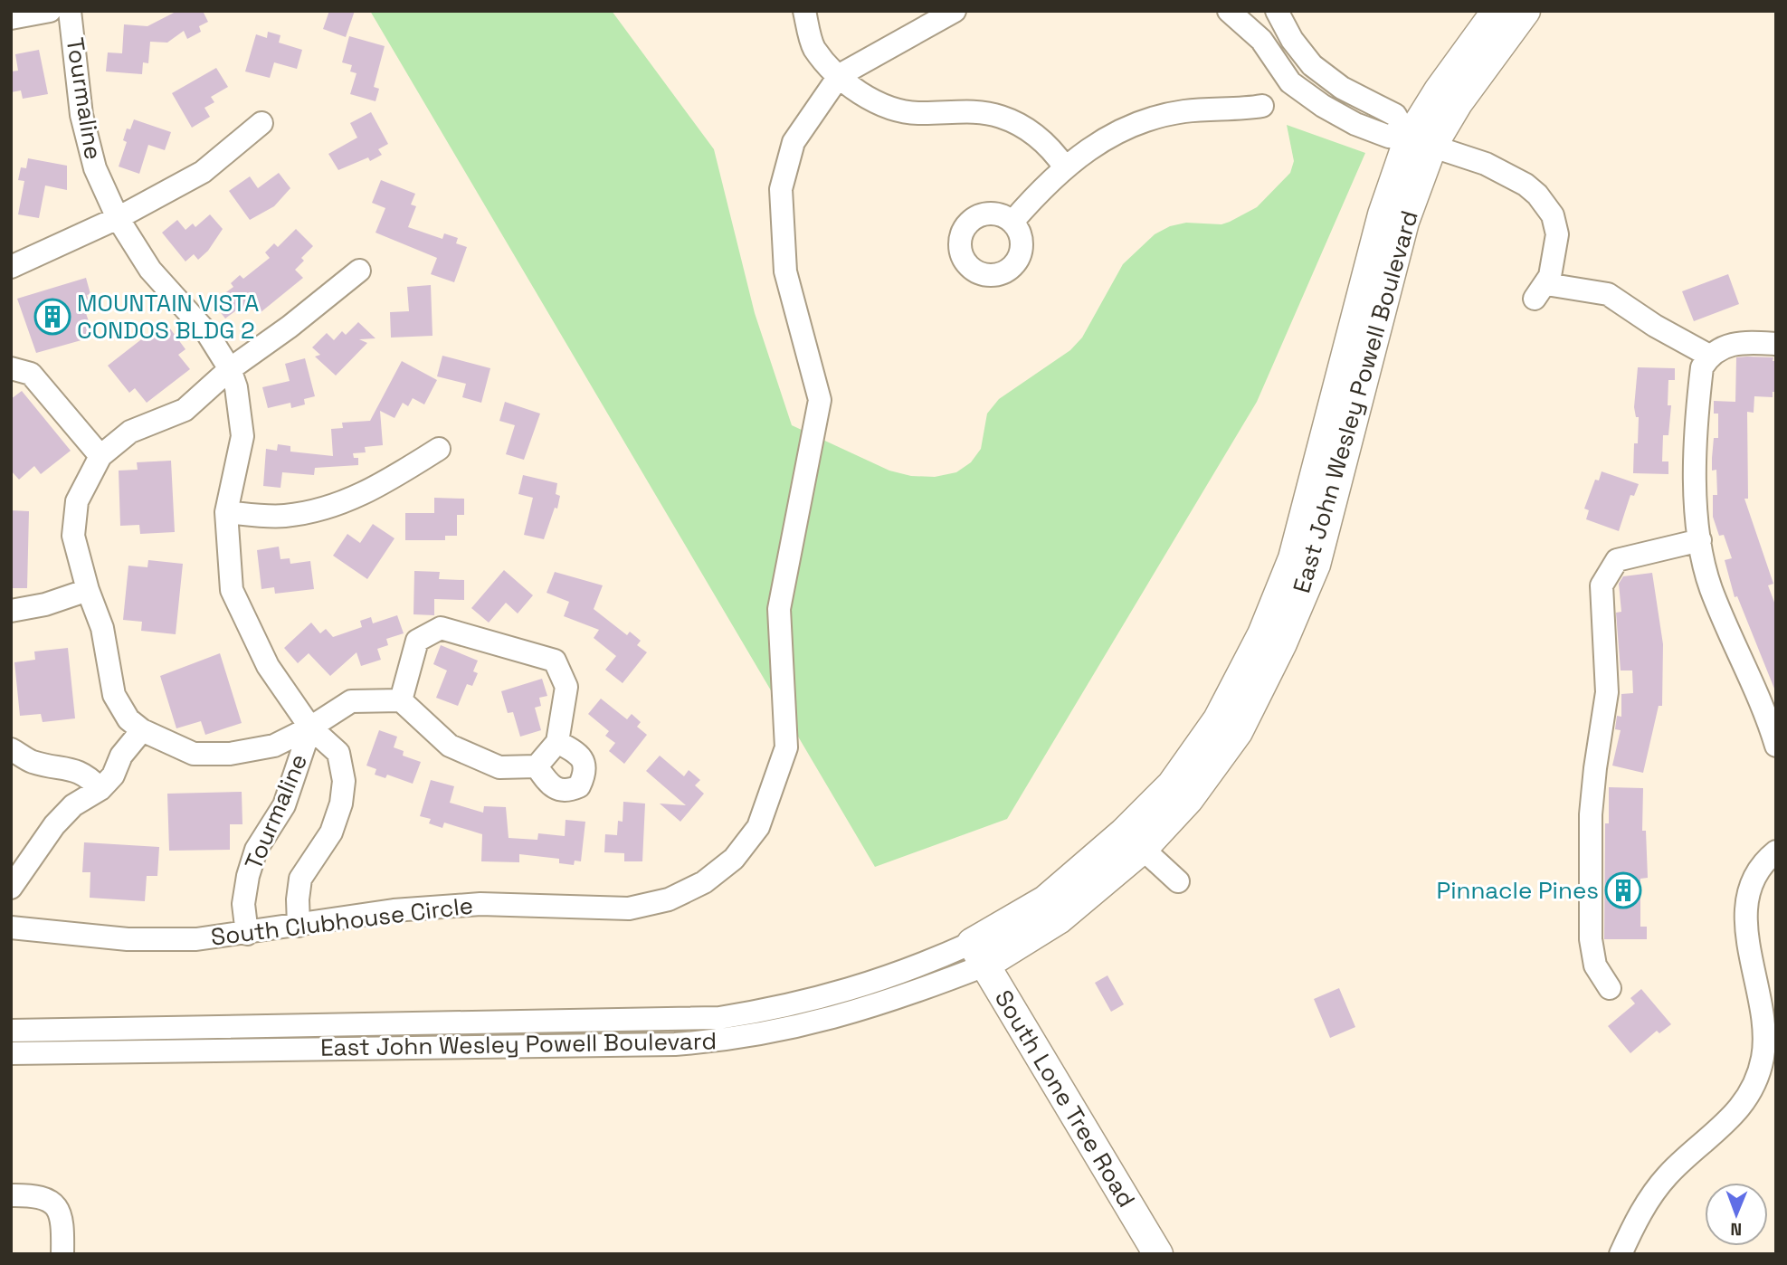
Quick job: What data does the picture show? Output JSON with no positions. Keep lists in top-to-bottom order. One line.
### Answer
{"streets":{"main road":["East John Wesley Powell Boulevard","South Lone Tree Road"],"street":["Tourmaline","South Clubhouse Circle"]},"crossings":[["Tourmaline","South Clubhouse Circle"],["East John Wesley Powell Boulevard","South Lone Tree Road"]],"places":{"building":["MOUNTAIN VISTA CONDOS BLDG 2","Pinnacle Pines"]},"north":"bottom"}
